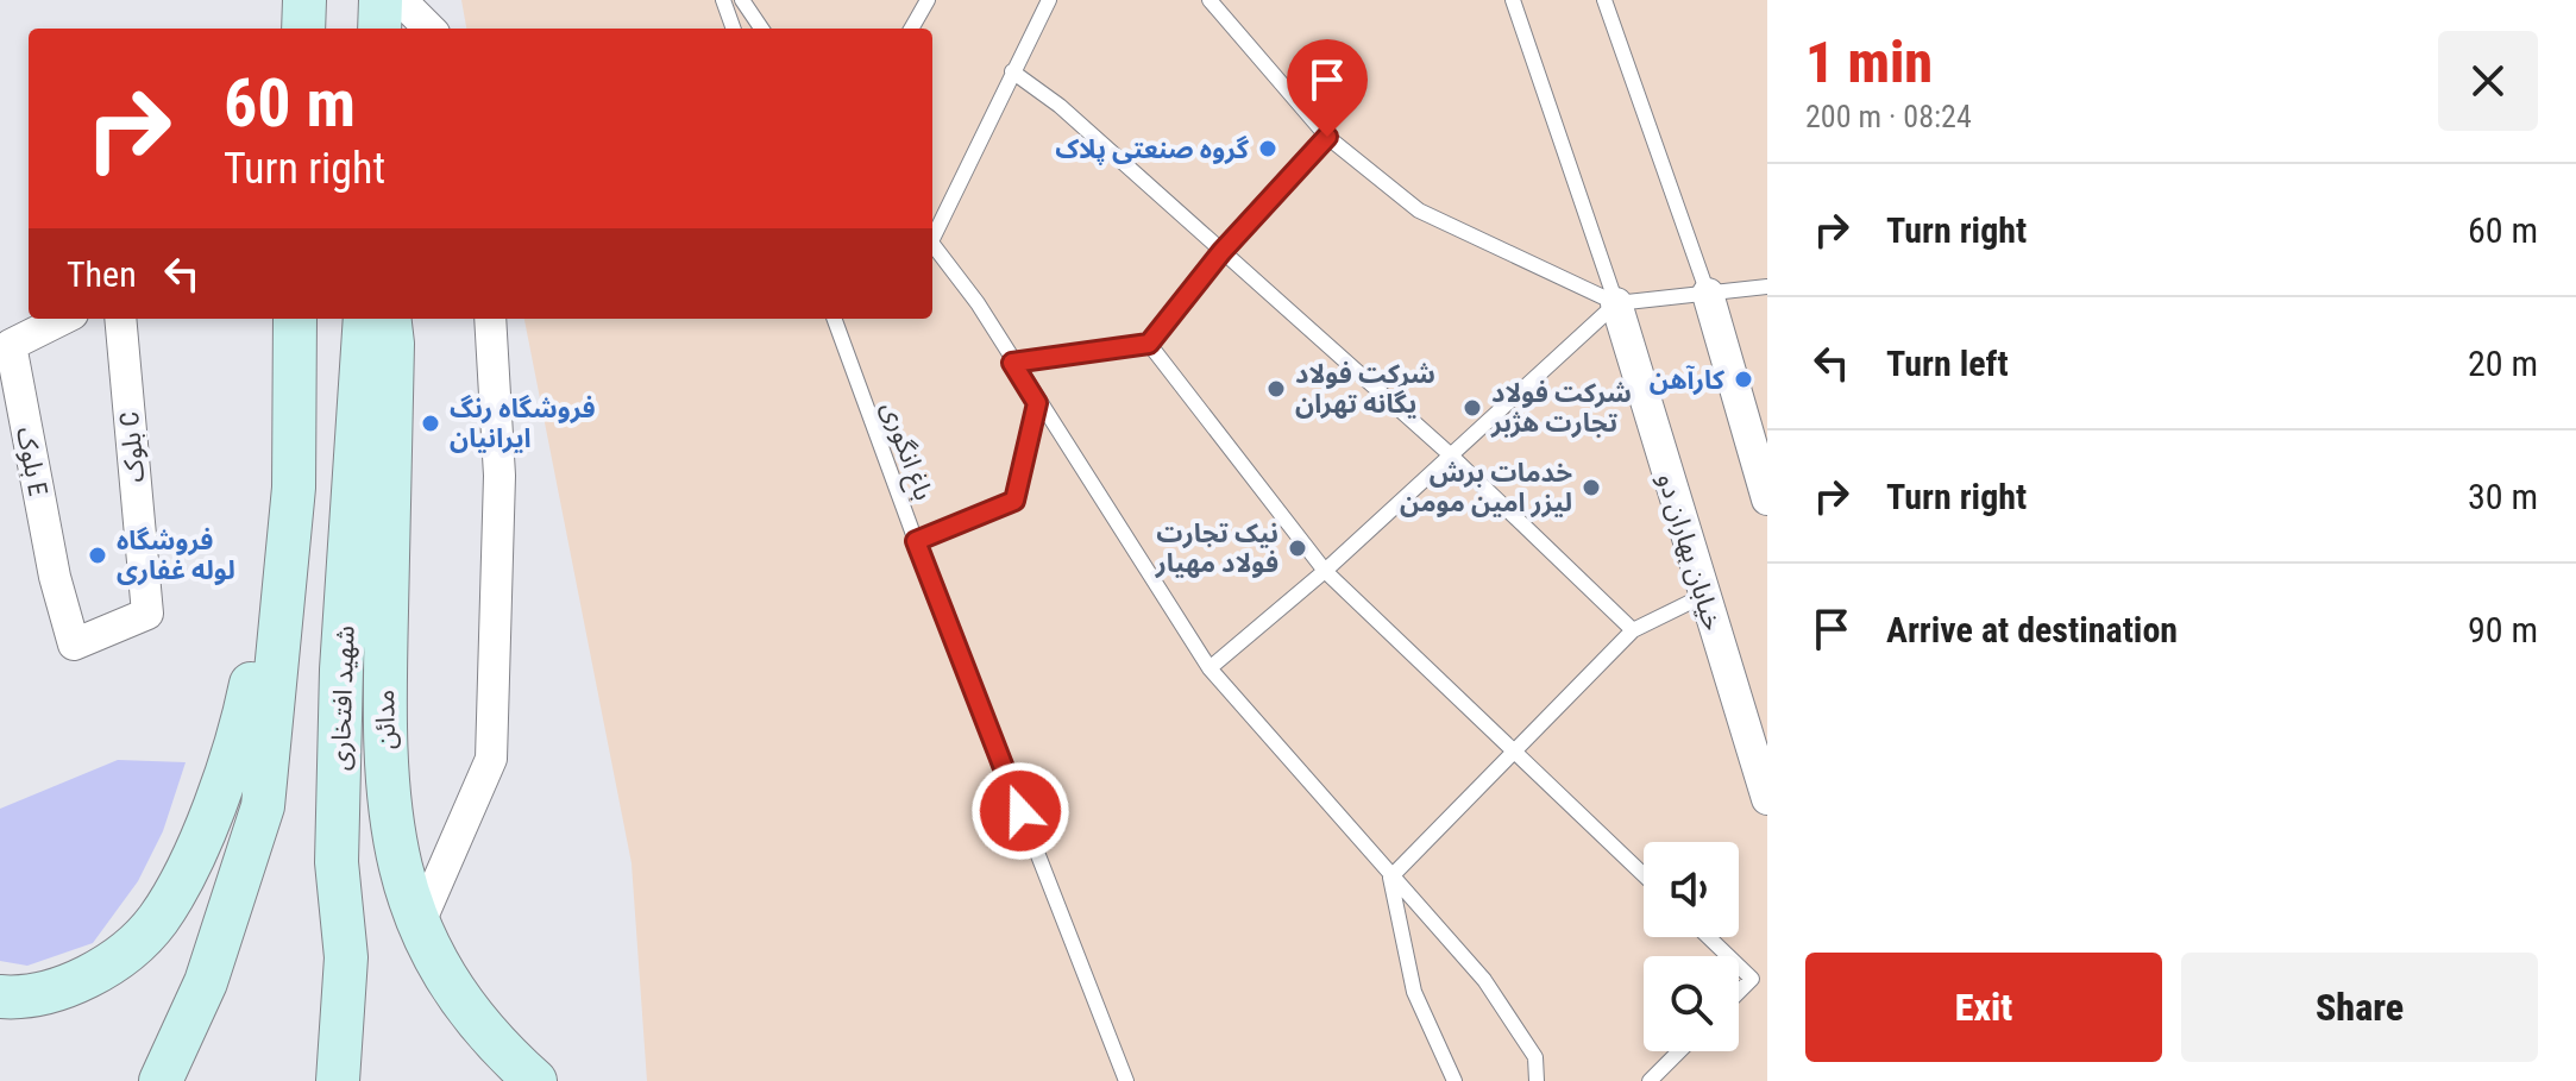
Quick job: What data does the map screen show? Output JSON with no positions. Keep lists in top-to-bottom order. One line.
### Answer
{"streets":{"main road":["شهید افتخاری","مدائن"],"street":["بلوک C","بلوک E","خیابان بهاران دو"],"lane":["باغ انگوری"]},"crossings":[["بلوک C","بلوک E"]],"places":["گروه صنعتی پلاک","کارآهن","شرکت فولاد یگانه تهران","شرکت فولاد تجارت هژبر","فروشگاه رنگ ایرانیان","خدمات برش لیزر امین مومن","نیک تجارت فولاد مهیار","فروشگاه لوله غفاری"],"page":{"heading":["1 min","200 m · 08:24"],"turn":["60 m","Turn right"],"list":[{"name":"Turn right","value":"60 m"},{"name":"Turn left","value":"20 m"},{"name":"Turn right","value":"30 m"},{"name":"Arrive at destination","value":"90 m"}],"then":"Then","buttons":["Exit","Share"]}}
